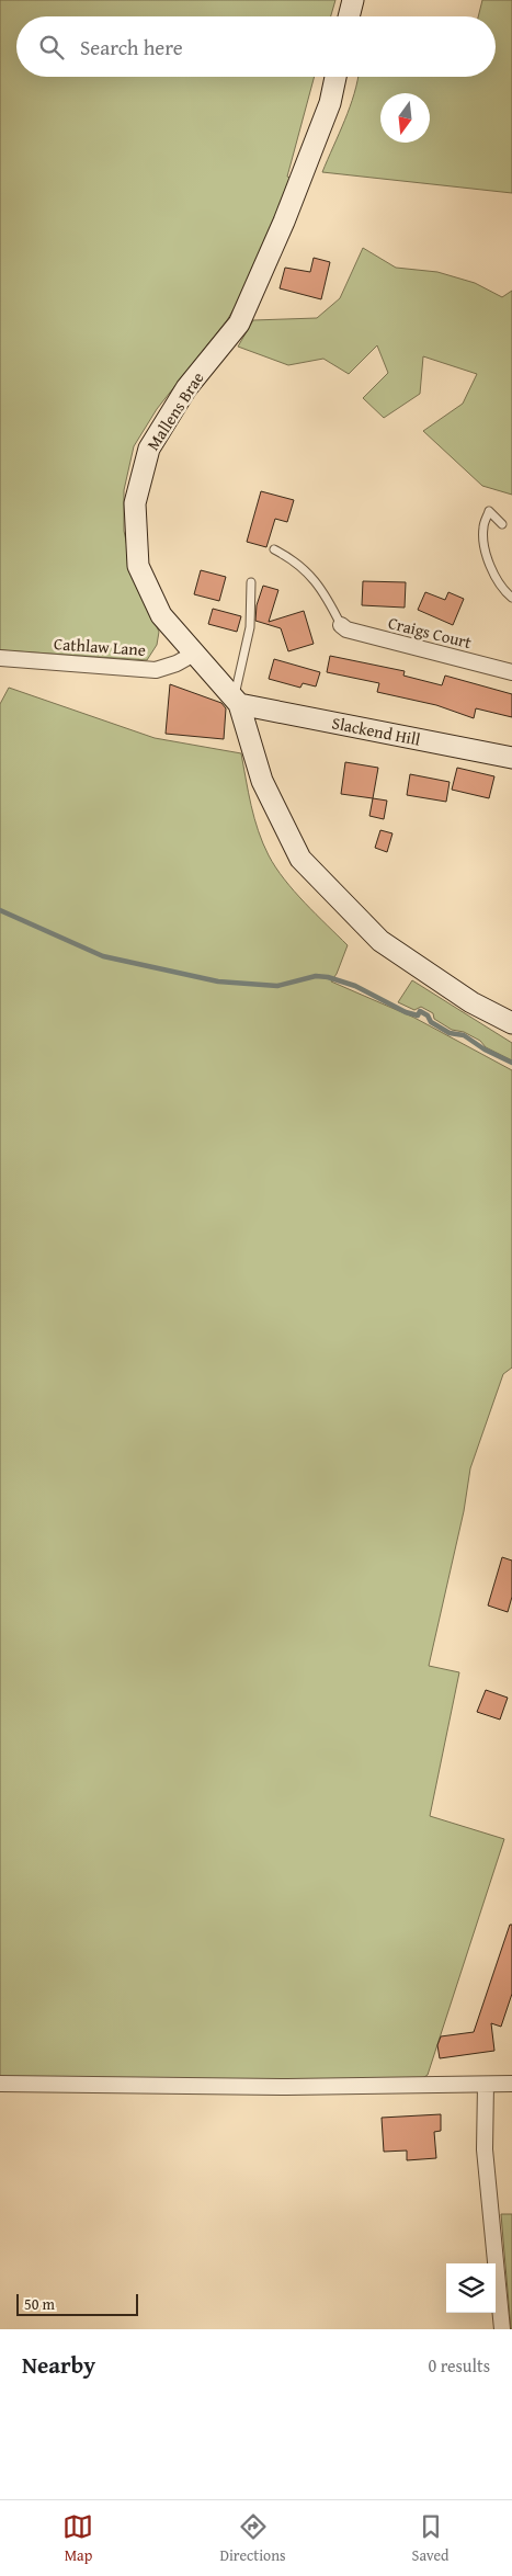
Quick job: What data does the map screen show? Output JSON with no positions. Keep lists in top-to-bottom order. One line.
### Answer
{"streets":{"main road":["Mallens Brae","Slackend Hill"],"street":["Craigs Court","Cathlaw Lane"]},"crossings":[["Mallens Brae","Cathlaw Lane"],["Mallens Brae","Slackend Hill"]],"scale_bar":"50 m","north":"bottom","page":{"search":"Search here","scale":"50 m","heading":["Nearby","0 results"],"nav":["Map","Directions","Saved"]}}
